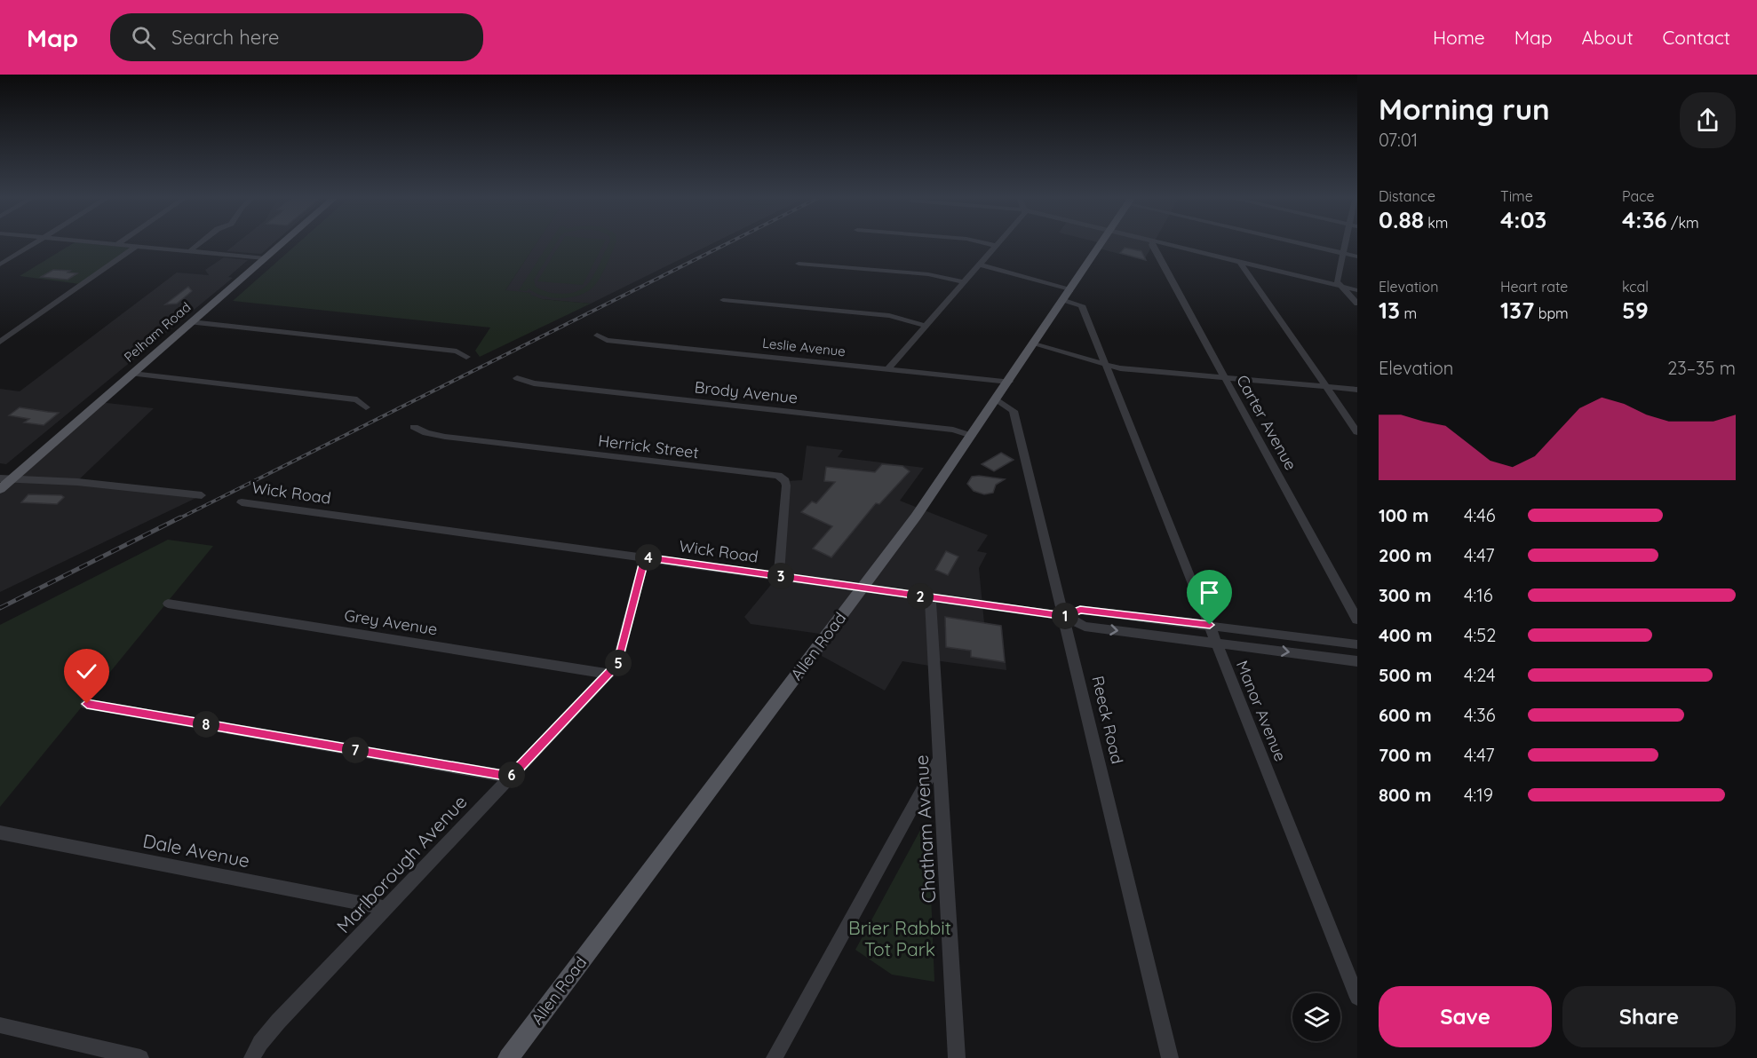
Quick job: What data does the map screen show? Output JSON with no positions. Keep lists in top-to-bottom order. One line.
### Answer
{"streets":{"main road":["Pelham Road","Allen Road"],"street":["Leslie Avenue","Brody Avenue","Carter Avenue","Herrick Street","Wick Road","Grey Avenue","Manor Avenue","Reeck Road","Chatham Avenue","Dale Avenue","Marlborough Avenue"]},"crossings":[["Leslie Avenue","Allen Road"],["Brody Avenue","Allen Road"],["Herrick Street","Wick Road"],["Wick Road","Allen Road"],["Wick Road","Manor Avenue"],["Wick Road","Reeck Road"],["Wick Road","Chatham Avenue"],["Wick Road","Marlborough Avenue"],["Grey Avenue","Marlborough Avenue"],["Allen Road","Manor Avenue"],["Allen Road","Reeck Road"],["Dale Avenue","Marlborough Avenue"]],"parks":["Brier Rabbit Tot Park"],"page":{"header":"Map","search":"Search here","nav":["Home","Map","About","Contact"],"heading":["Morning run","07:01"],"stats":[["Distance","0.88 km"],["Time","4:03"],["Pace","4:36 /km"],["Elevation","13 m"],["Heart rate","137 bpm"],["kcal","59"]],"chart":["Elevation","23–35 m"],"list":[{"name":"100 m","note":"4:46"},{"name":"200 m","note":"4:47"},{"name":"300 m","note":"4:16"},{"name":"400 m","note":"4:52"},{"name":"500 m","note":"4:24"},{"name":"600 m","note":"4:36"},{"name":"700 m","note":"4:47"},{"name":"800 m","note":"4:19"}],"pins":["4","3","2","1","5","8","7","6"],"buttons":["Save","Share"]}}
